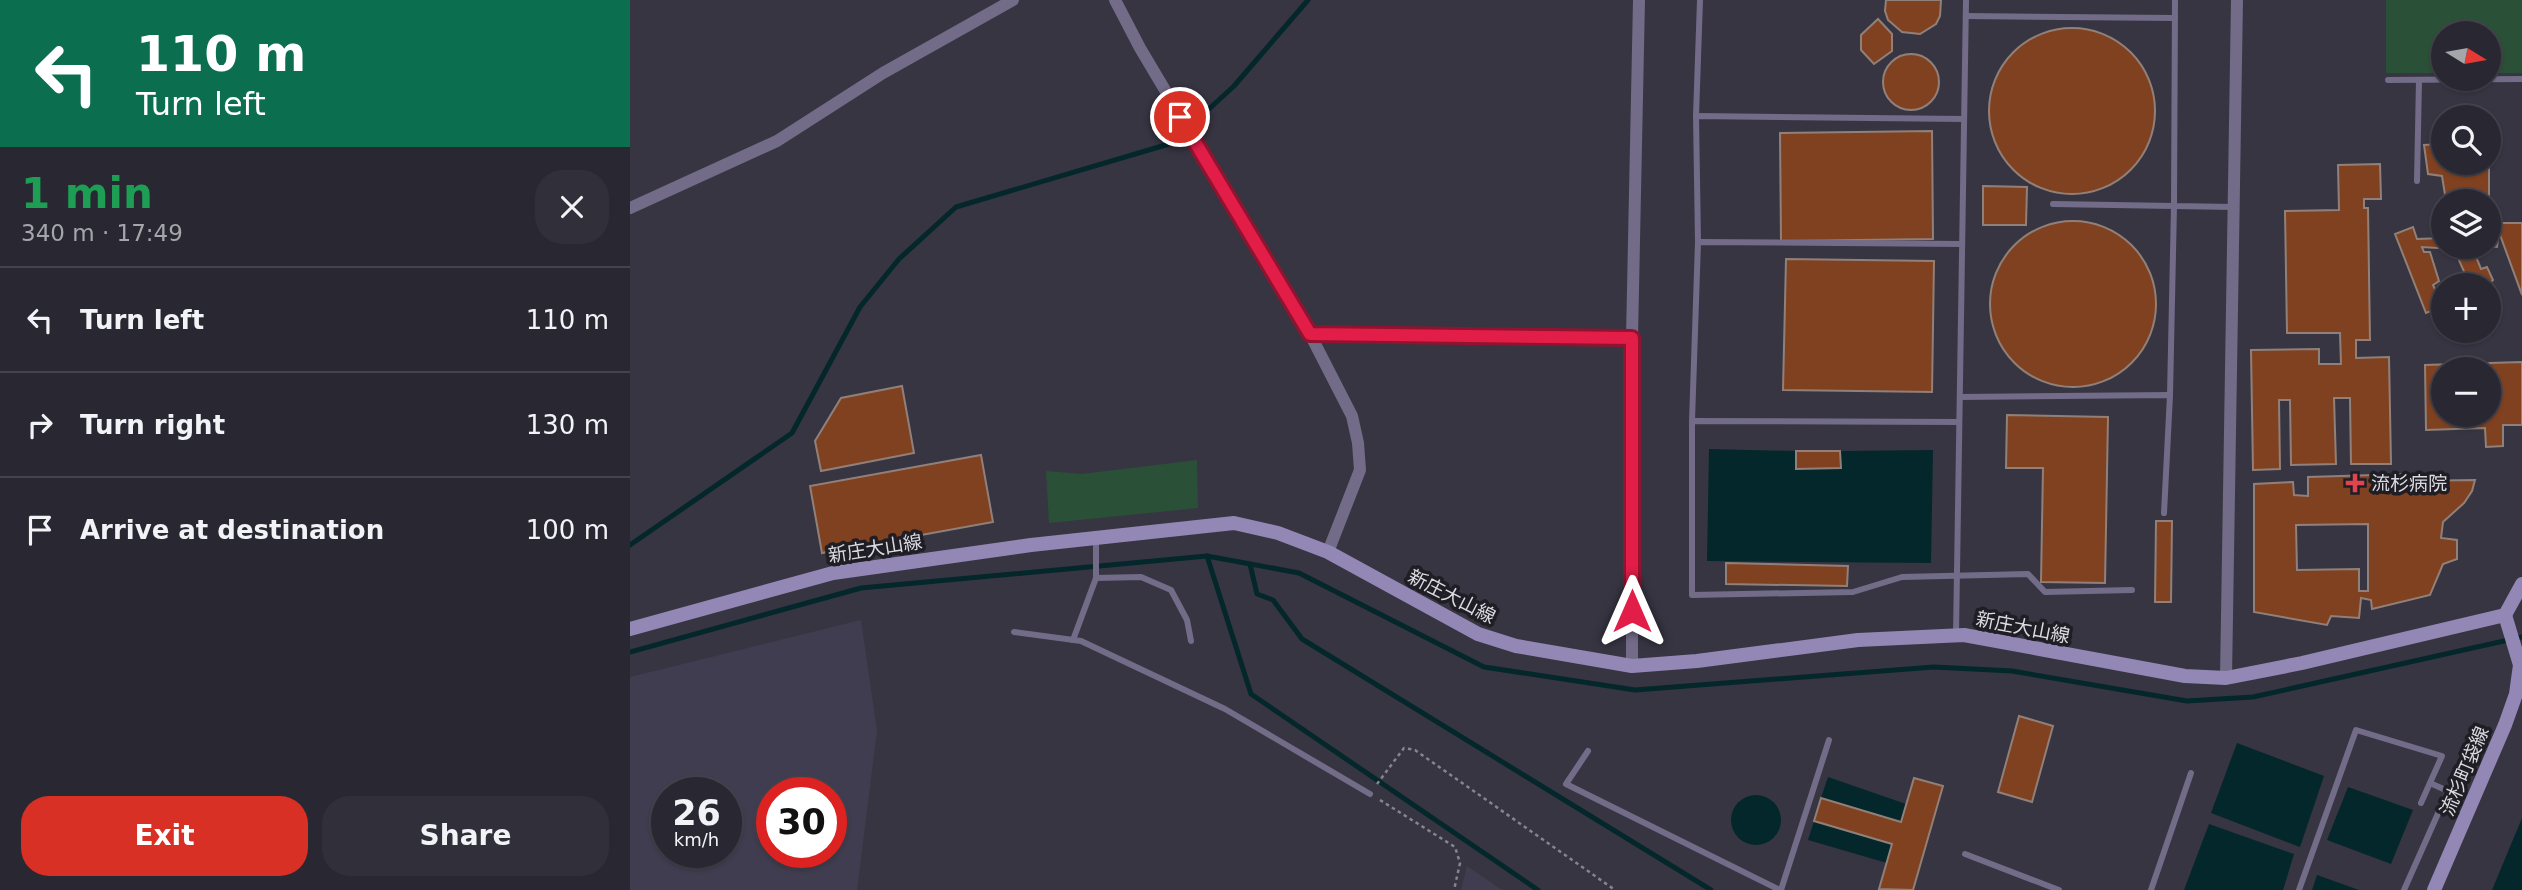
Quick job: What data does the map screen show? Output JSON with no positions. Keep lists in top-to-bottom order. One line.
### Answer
{"streets":{"main road":["新庄大山線","流杉町袋線"]},"places":{"health":["流杉病院"]},"north":"right","page":{"turn":["110 m","Turn left"],"map_buttons":["+","−"],"heading":["1 min","340 m · 17:49"],"list":[{"name":"Turn left","value":"110 m"},{"name":"Turn right","value":"130 m"},{"name":"Arrive at destination","value":"100 m"}],"speed":"26 km/h","limit":"30","buttons":["Exit","Share"]}}
